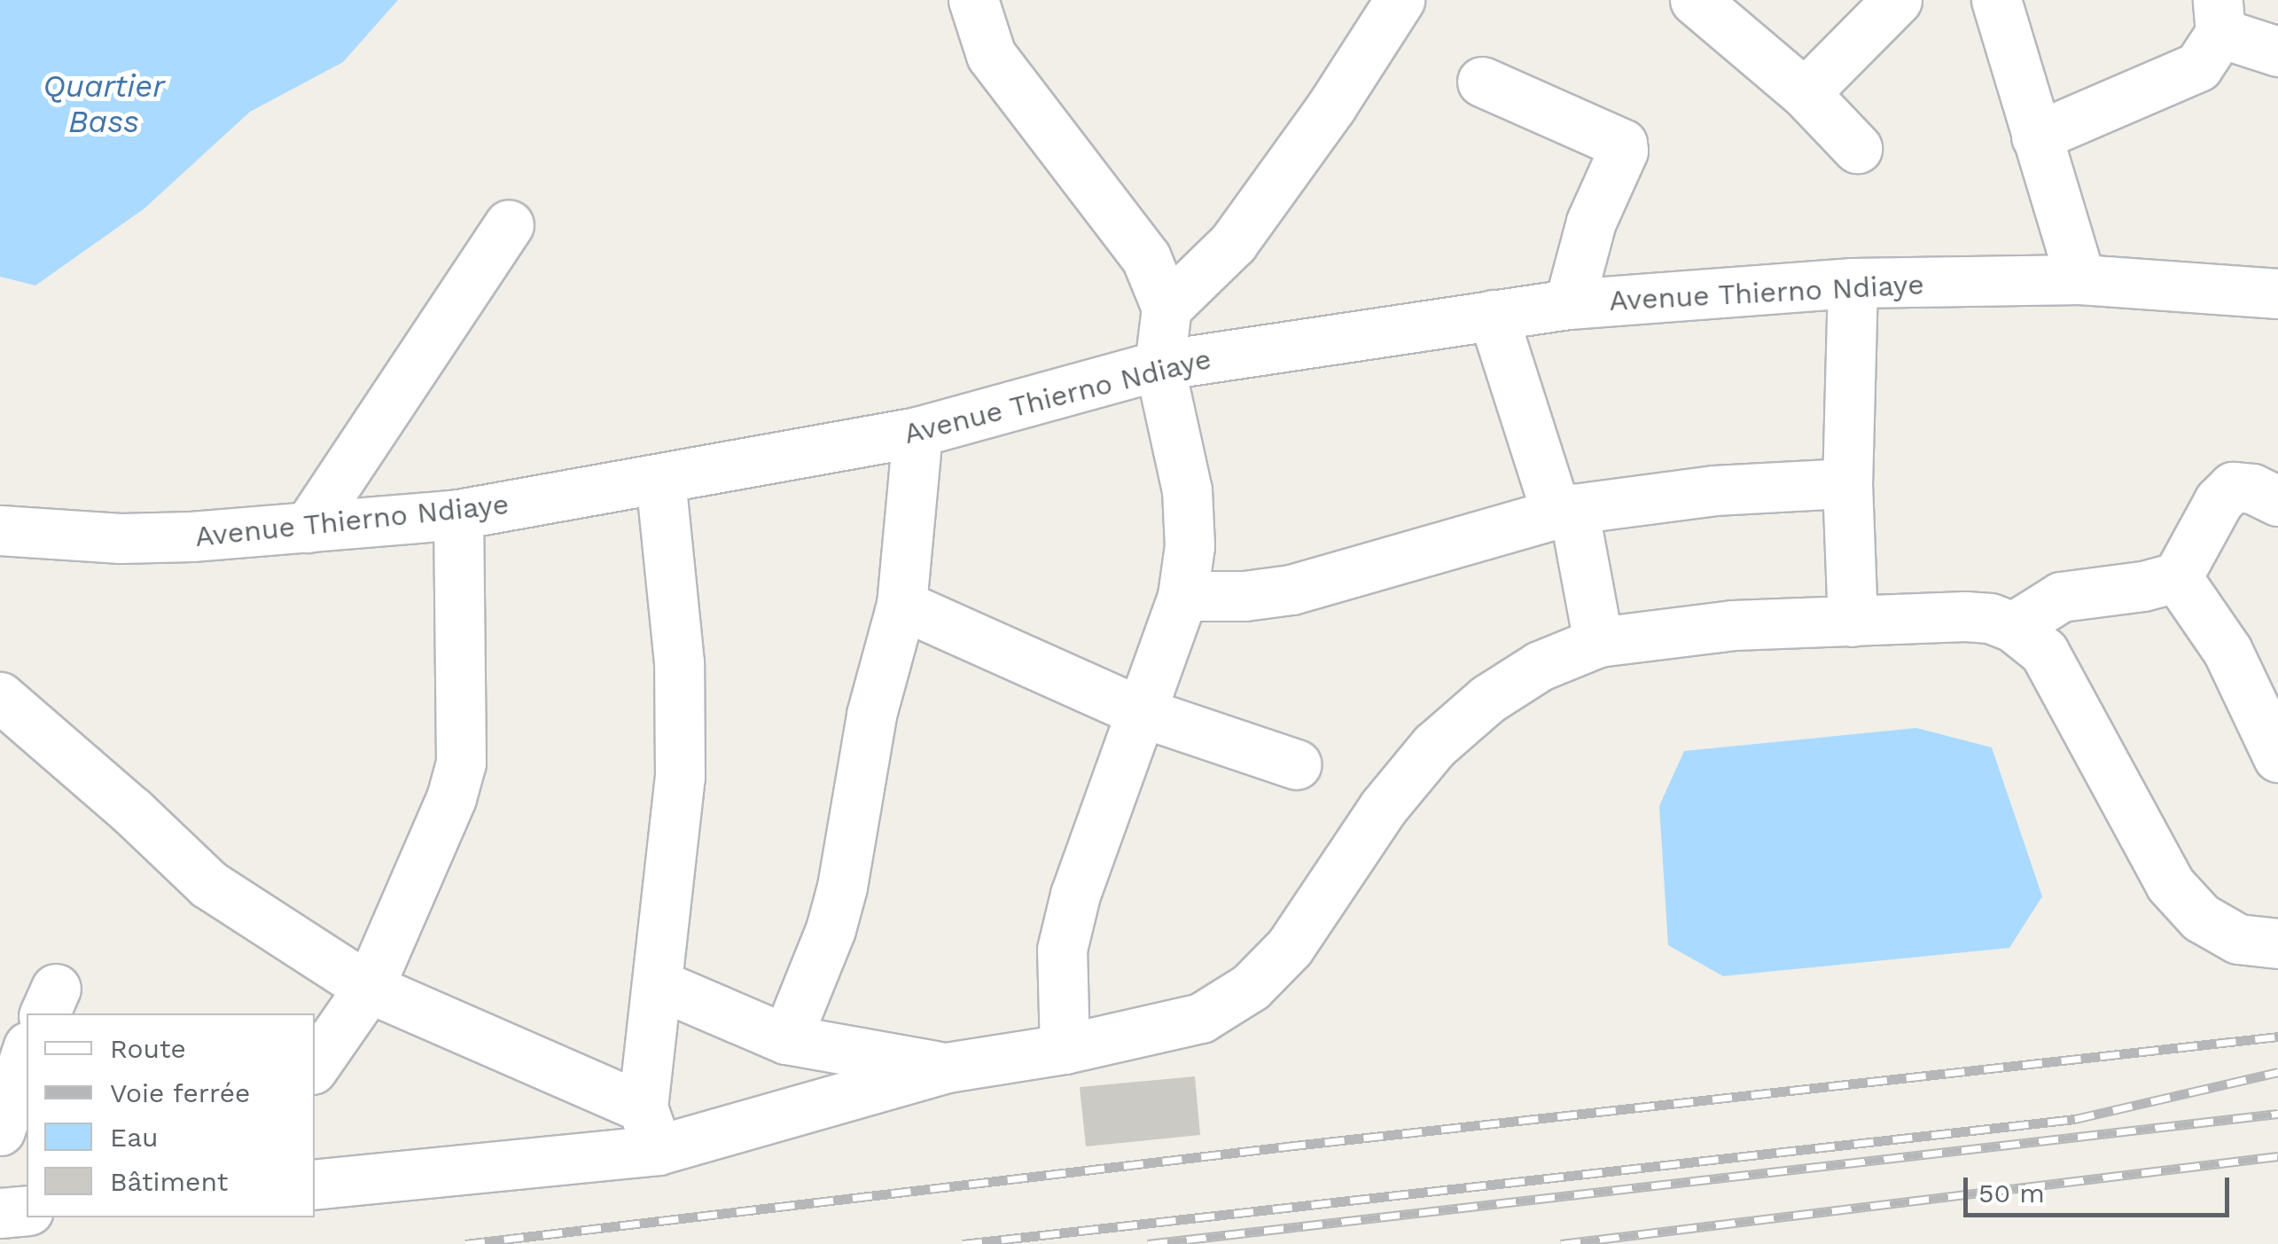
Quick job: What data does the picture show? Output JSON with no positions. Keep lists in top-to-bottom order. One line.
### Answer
{"streets":{"street":["Avenue Thierno Ndiaye"]},"water":["Quartier Bass"],"legend":["Route","Voie ferrée","Eau","Bâtiment"],"scale_bar":"50 m"}
